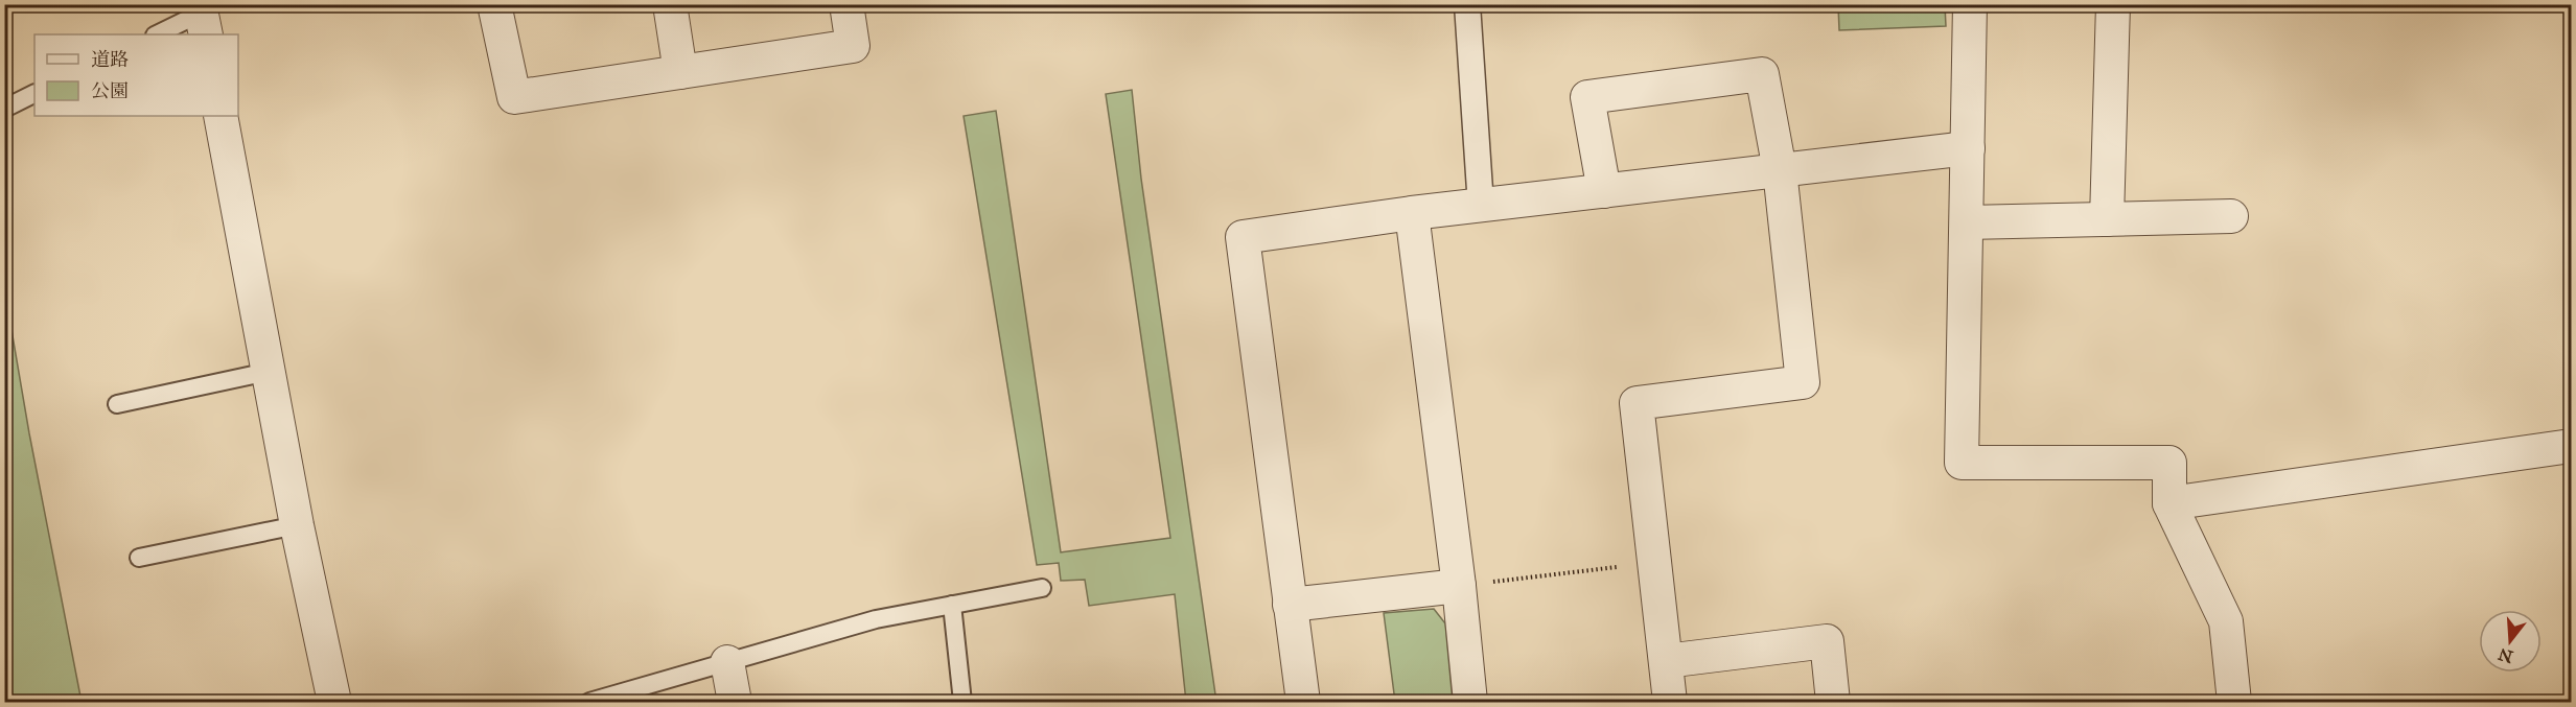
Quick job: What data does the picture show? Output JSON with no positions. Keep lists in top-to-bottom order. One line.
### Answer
{"legend":["道路","公園"],"north":"bottom"}
